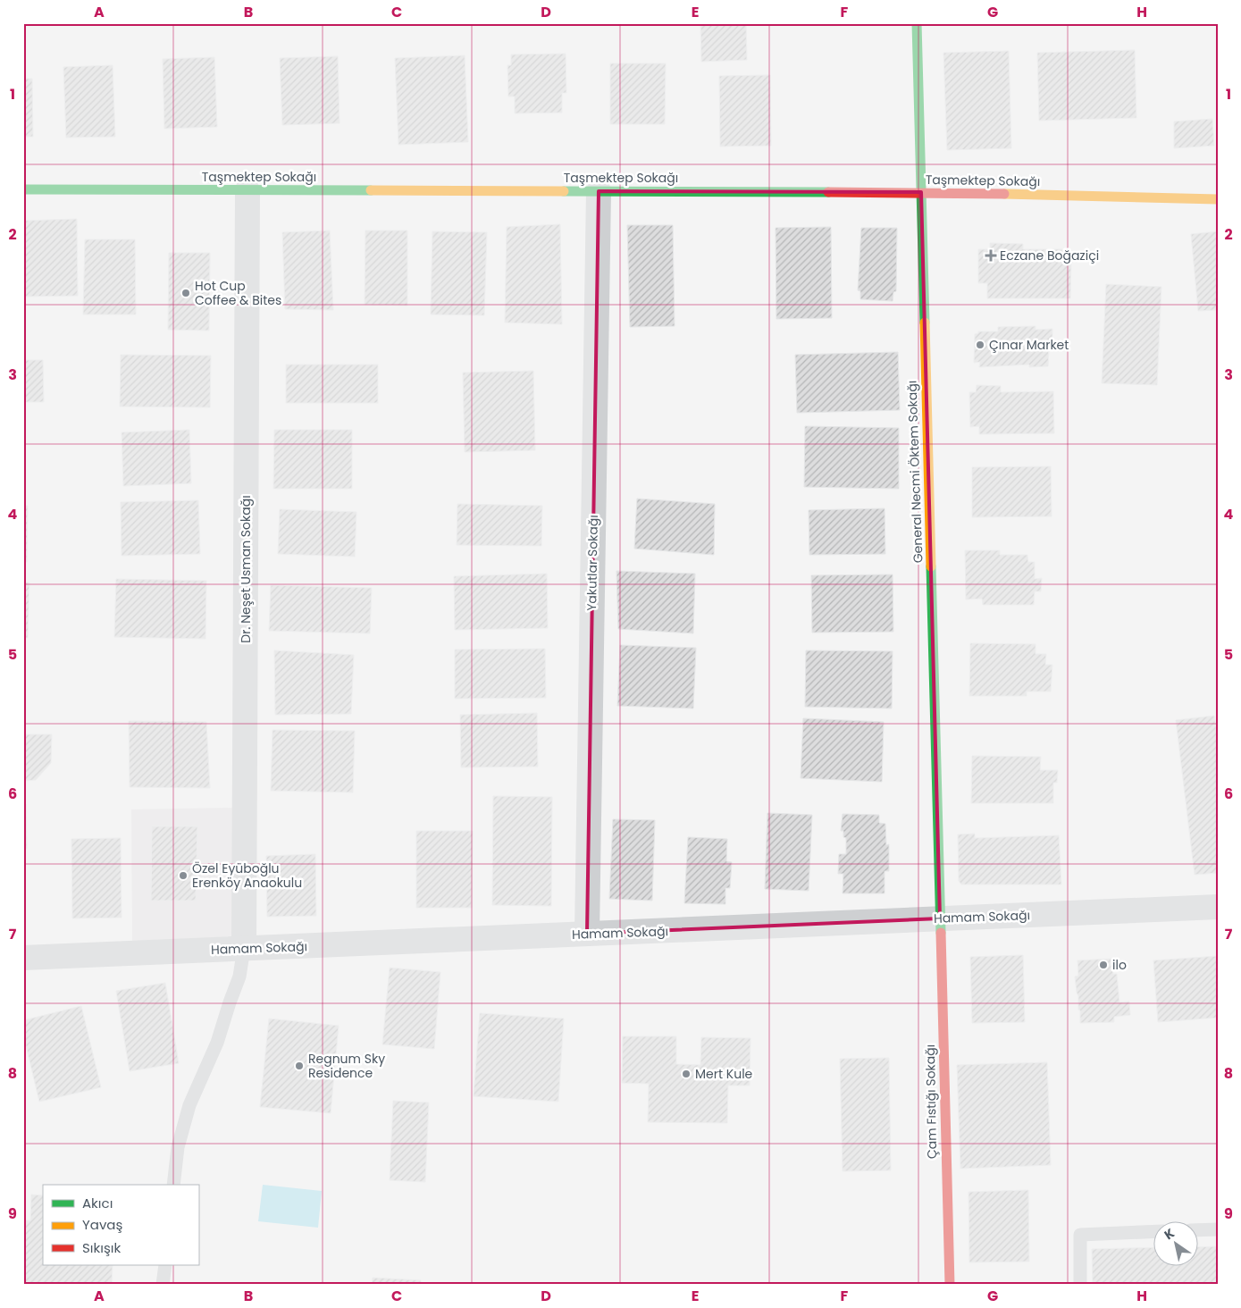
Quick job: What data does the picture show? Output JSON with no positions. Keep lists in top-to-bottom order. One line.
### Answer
{"streets":{"street":["Taşmektep Sokağı","General Necmi Öktem Sokağı","Yakutlar Sokağı","Dr. Neşet Usman Sokağı","Hamam Sokağı","Çam Fıstığı Sokağı"]},"crossings":[["Taşmektep Sokağı","General Necmi Öktem Sokağı"],["Taşmektep Sokağı","Yakutlar Sokağı"],["Taşmektep Sokağı","Dr. Neşet Usman Sokağı"],["General Necmi Öktem Sokağı","Hamam Sokağı"],["General Necmi Öktem Sokağı","Çam Fıstığı Sokağı"],["Yakutlar Sokağı","Hamam Sokağı"],["Dr. Neşet Usman Sokağı","Hamam Sokağı"],["Hamam Sokağı","Çam Fıstığı Sokağı"]],"places":{"health":["Eczane Boğaziçi"],"other":["Hot Cup Coffee & Bites","Çınar Market","Özel Eyüboğlu Erenköy Anaokulu","ilo","Regnum Sky Residence","Mert Kule"]},"legend":["Akıcı","Yavaş","Sıkışık"],"north":"top left","grid":{"columns":["A","B","C","D","E","F","G","H"],"rows":["1","2","3","4","5","6","7","8","9"]}}
